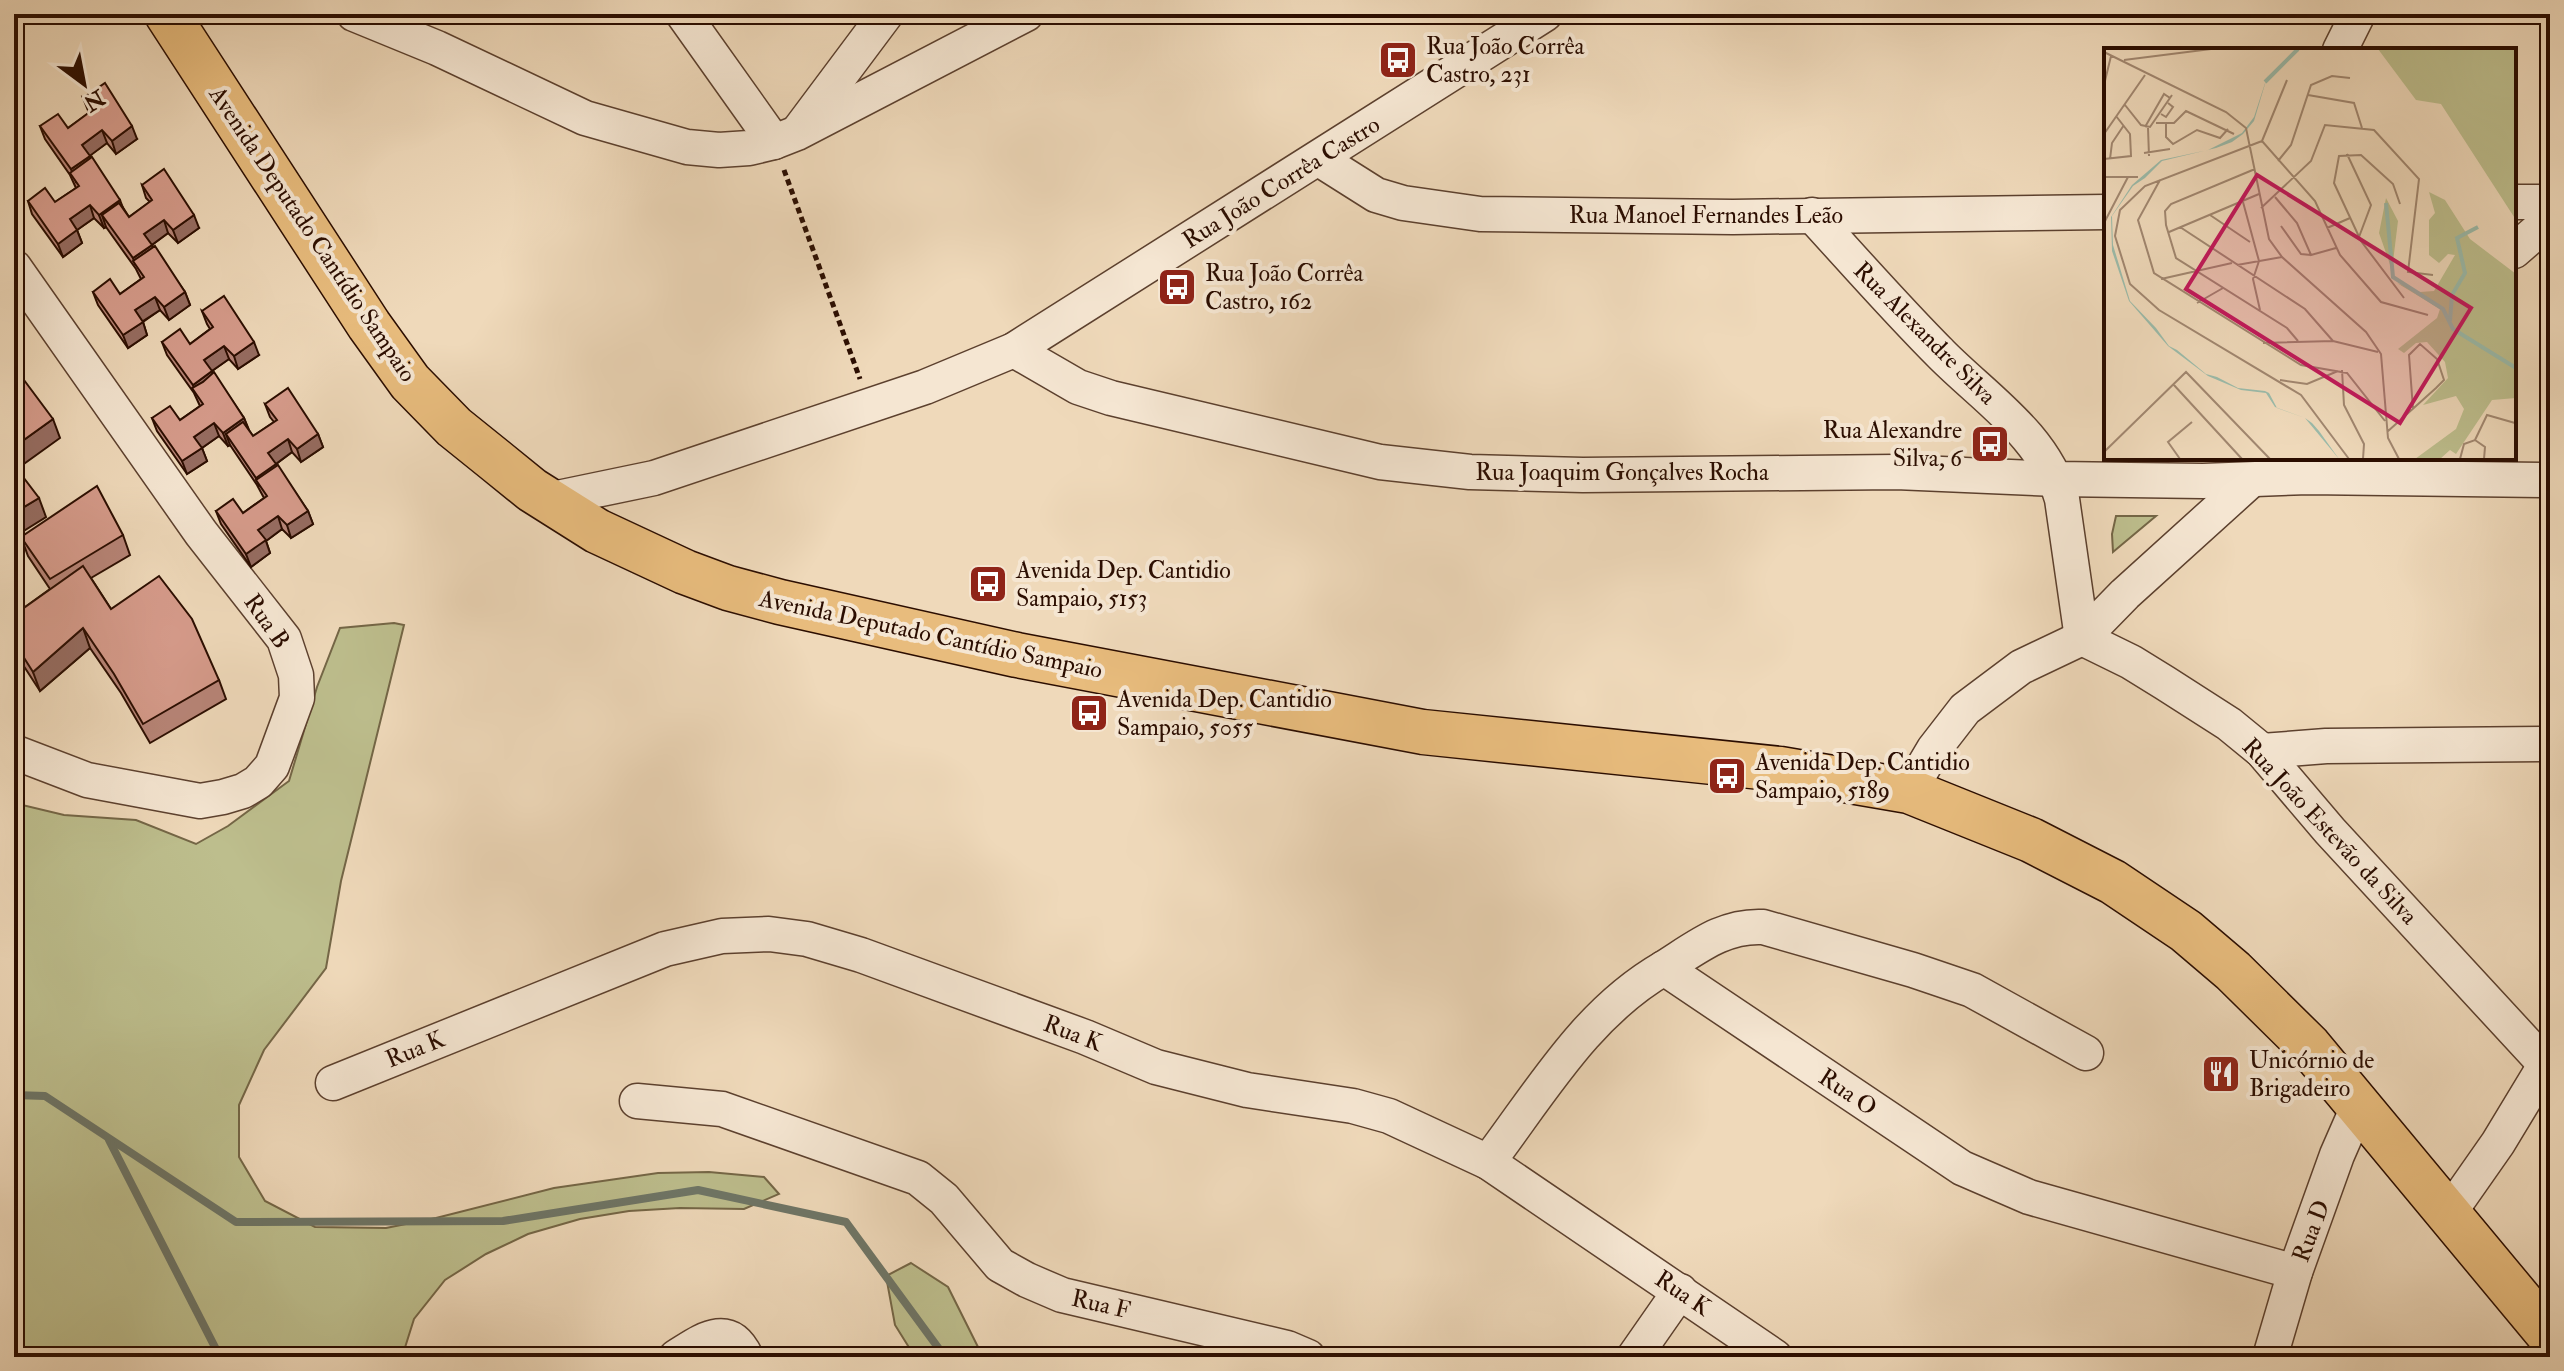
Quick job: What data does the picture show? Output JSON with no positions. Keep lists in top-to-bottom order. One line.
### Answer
{"streets":{"main road":["Avenida Deputado Cantídio Sampaio"],"street":["Rua João Corrêa Castro","Rua Manoel Fernandes Leão","Rua Alexandre Silva","Rua Joaquim Gonçalves Rocha","Rua B","Rua João Estevão da Silva","Rua K","Rua O","Rua D","Rua F"]},"crossings":[["Rua João Corrêa Castro","Rua Manoel Fernandes Leão"],["Rua João Corrêa Castro","Avenida Deputado Cantídio Sampaio"],["Rua João Corrêa Castro","Rua Joaquim Gonçalves Rocha"],["Rua Manoel Fernandes Leão","Rua Alexandre Silva"],["Avenida Deputado Cantídio Sampaio","Rua D"],["Rua Alexandre Silva","Rua Joaquim Gonçalves Rocha"],["Rua Alexandre Silva","Rua João Estevão da Silva"],["Rua O","Rua D"]],"places":{"bus stop":["Rua João Corrêa Castro, 231","Rua João Corrêa Castro, 162","Rua Alexandre Silva, 6","Avenida Dep. Cantidio Sampaio, 5153","Avenida Dep. Cantidio Sampaio, 5055","Avenida Dep. Cantidio Sampaio, 5189"],"restaurant":["Unicórnio de Brigadeiro"]},"north":"bottom right"}
